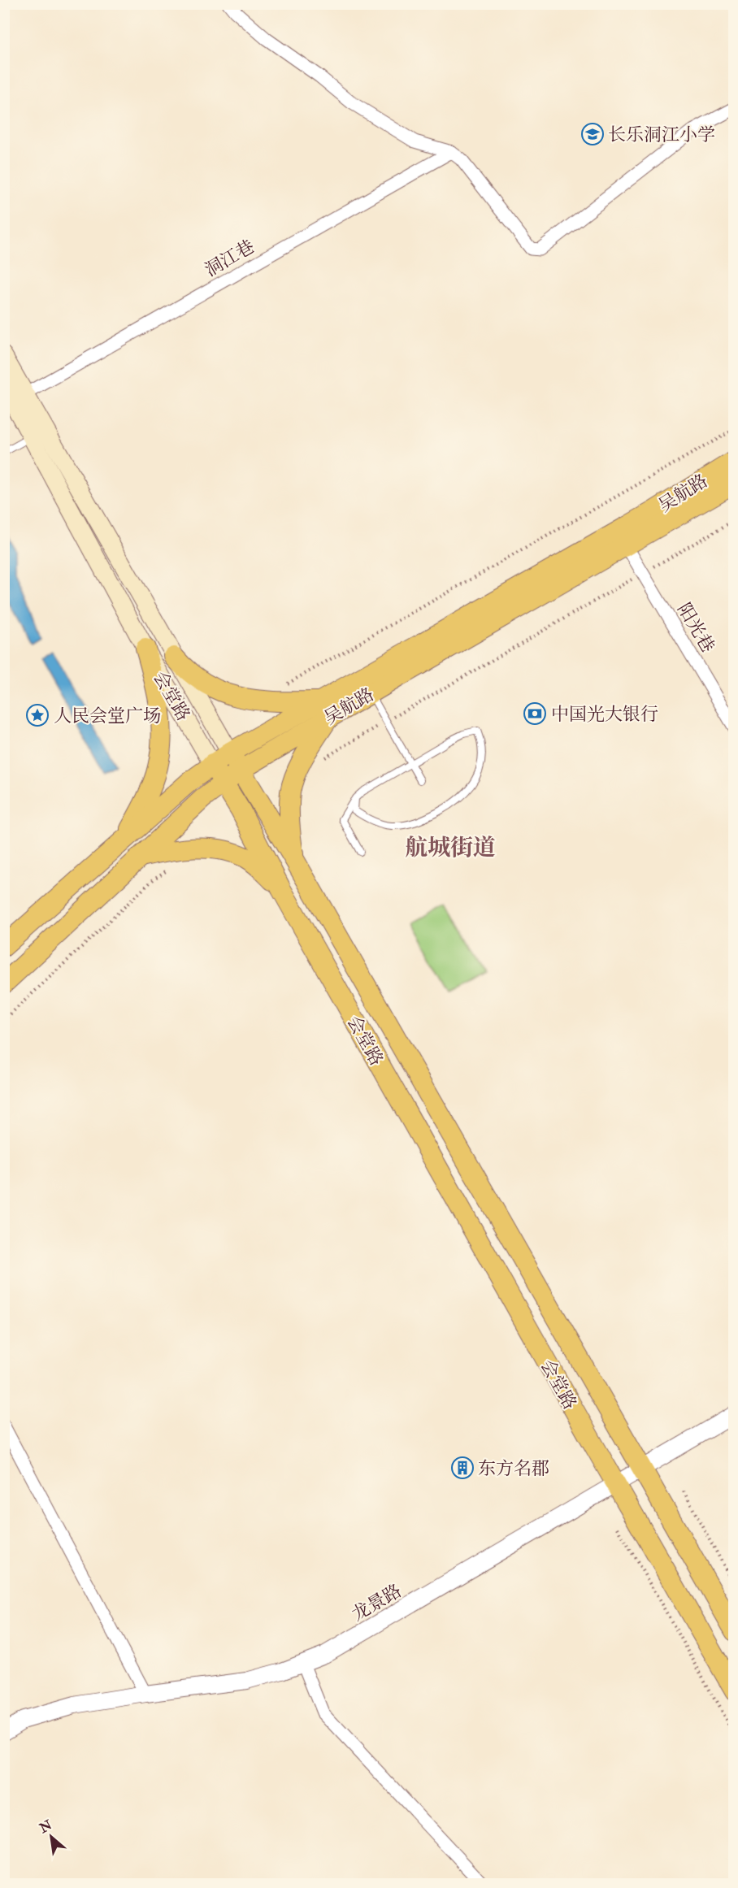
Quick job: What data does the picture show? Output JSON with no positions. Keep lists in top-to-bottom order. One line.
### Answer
{"streets":{"main road":["吴航路","会堂路"],"street":["洞江巷","阳光巷","龙景路"]},"crossings":[["洞江巷","会堂路"],["吴航路","阳光巷"],["吴航路","会堂路"],["会堂路","龙景路"]],"districts":["航城街道"],"places":{"school or university":["长乐洞江小学"],"bank":["中国光大银行"],"place":["人民会堂广场"],"building":["东方名郡"]},"north":"top left"}
